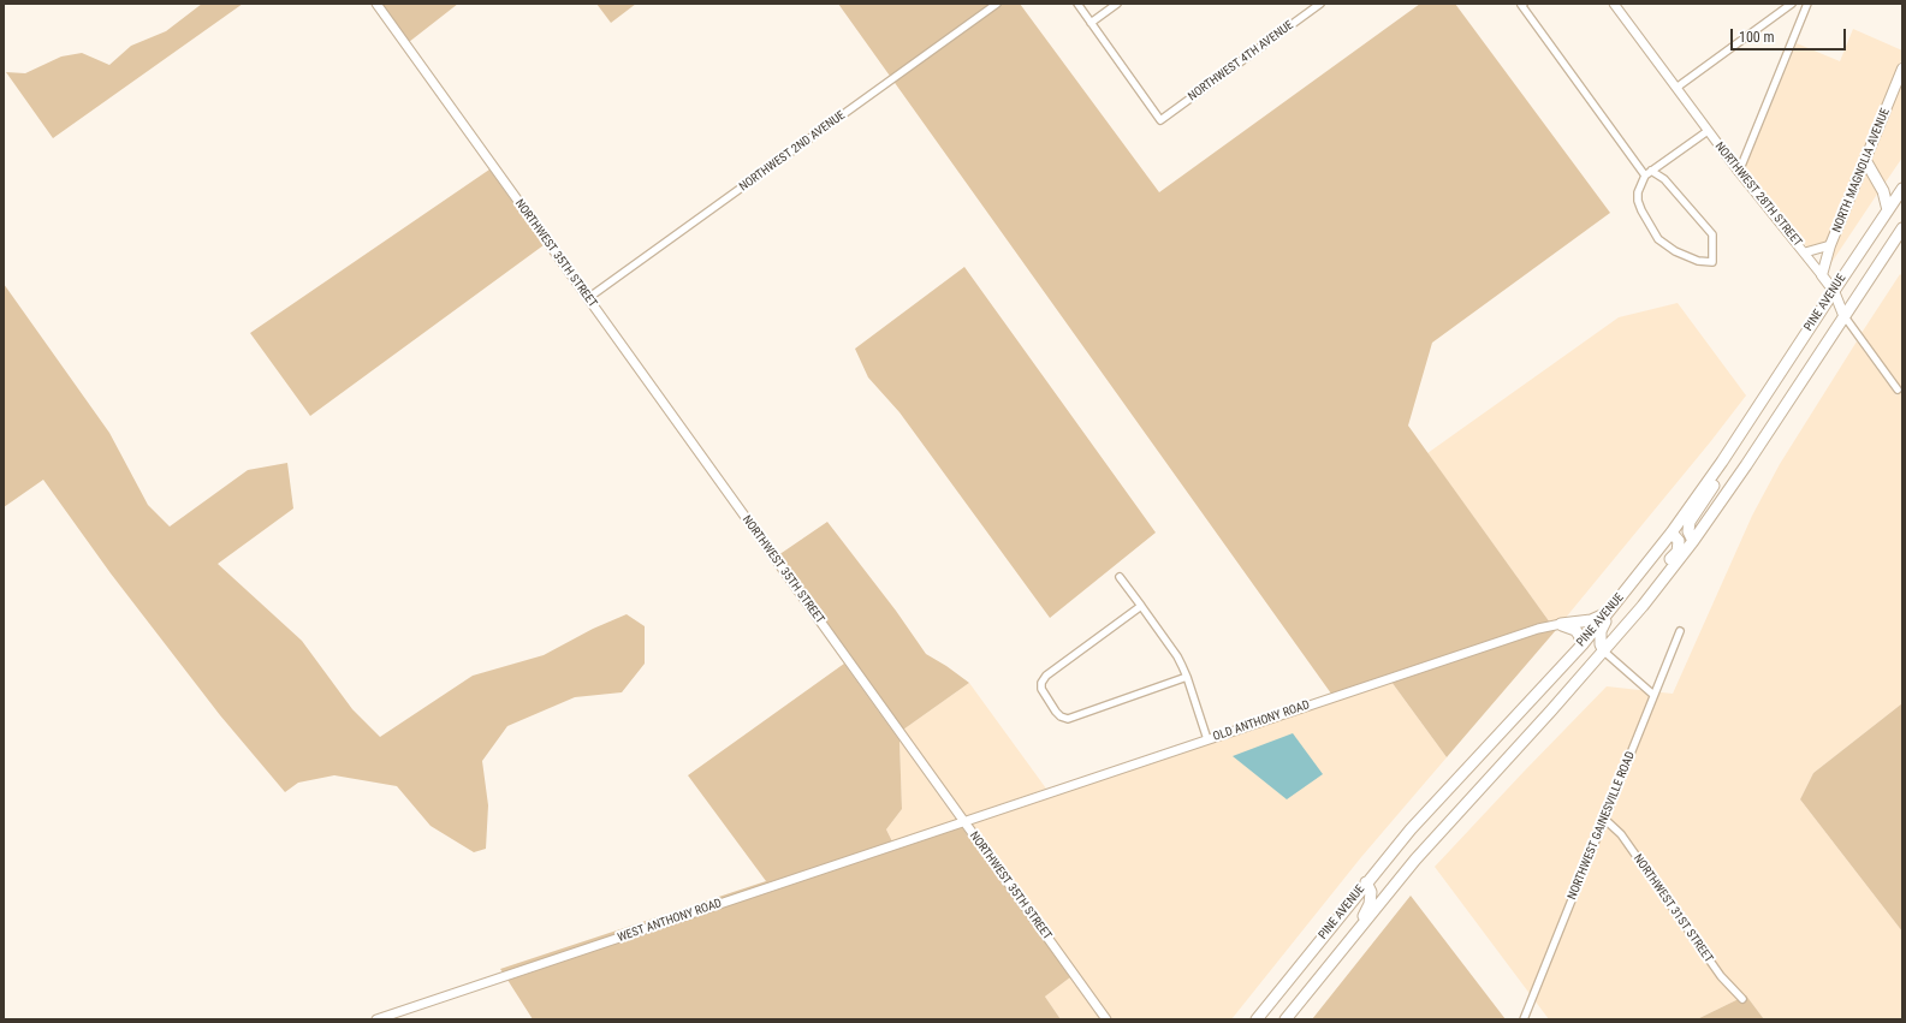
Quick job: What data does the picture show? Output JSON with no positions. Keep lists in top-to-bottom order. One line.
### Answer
{"streets":{"highway":["PINE AVENUE"],"main road":["NORTH MAGNOLIA AVENUE","NORTHWEST 28TH STREET"],"street":["NORTHWEST 4TH AVENUE","NORTHWEST 2ND AVENUE","NORTHWEST 35TH STREET","OLD ANTHONY ROAD","NORTHWEST GAINESVILLE ROAD","NORTHWEST 31ST STREET","WEST ANTHONY ROAD"]},"crossings":[["NORTHWEST 2ND AVENUE","NORTHWEST 35TH STREET"],["NORTH MAGNOLIA AVENUE","NORTHWEST 28TH STREET"],["NORTHWEST 28TH STREET","PINE AVENUE"],["NORTHWEST 35TH STREET","OLD ANTHONY ROAD"],["NORTHWEST 35TH STREET","WEST ANTHONY ROAD"],["OLD ANTHONY ROAD","WEST ANTHONY ROAD"],["NORTHWEST GAINESVILLE ROAD","NORTHWEST 31ST STREET"]],"scale_bar":"100 m"}
